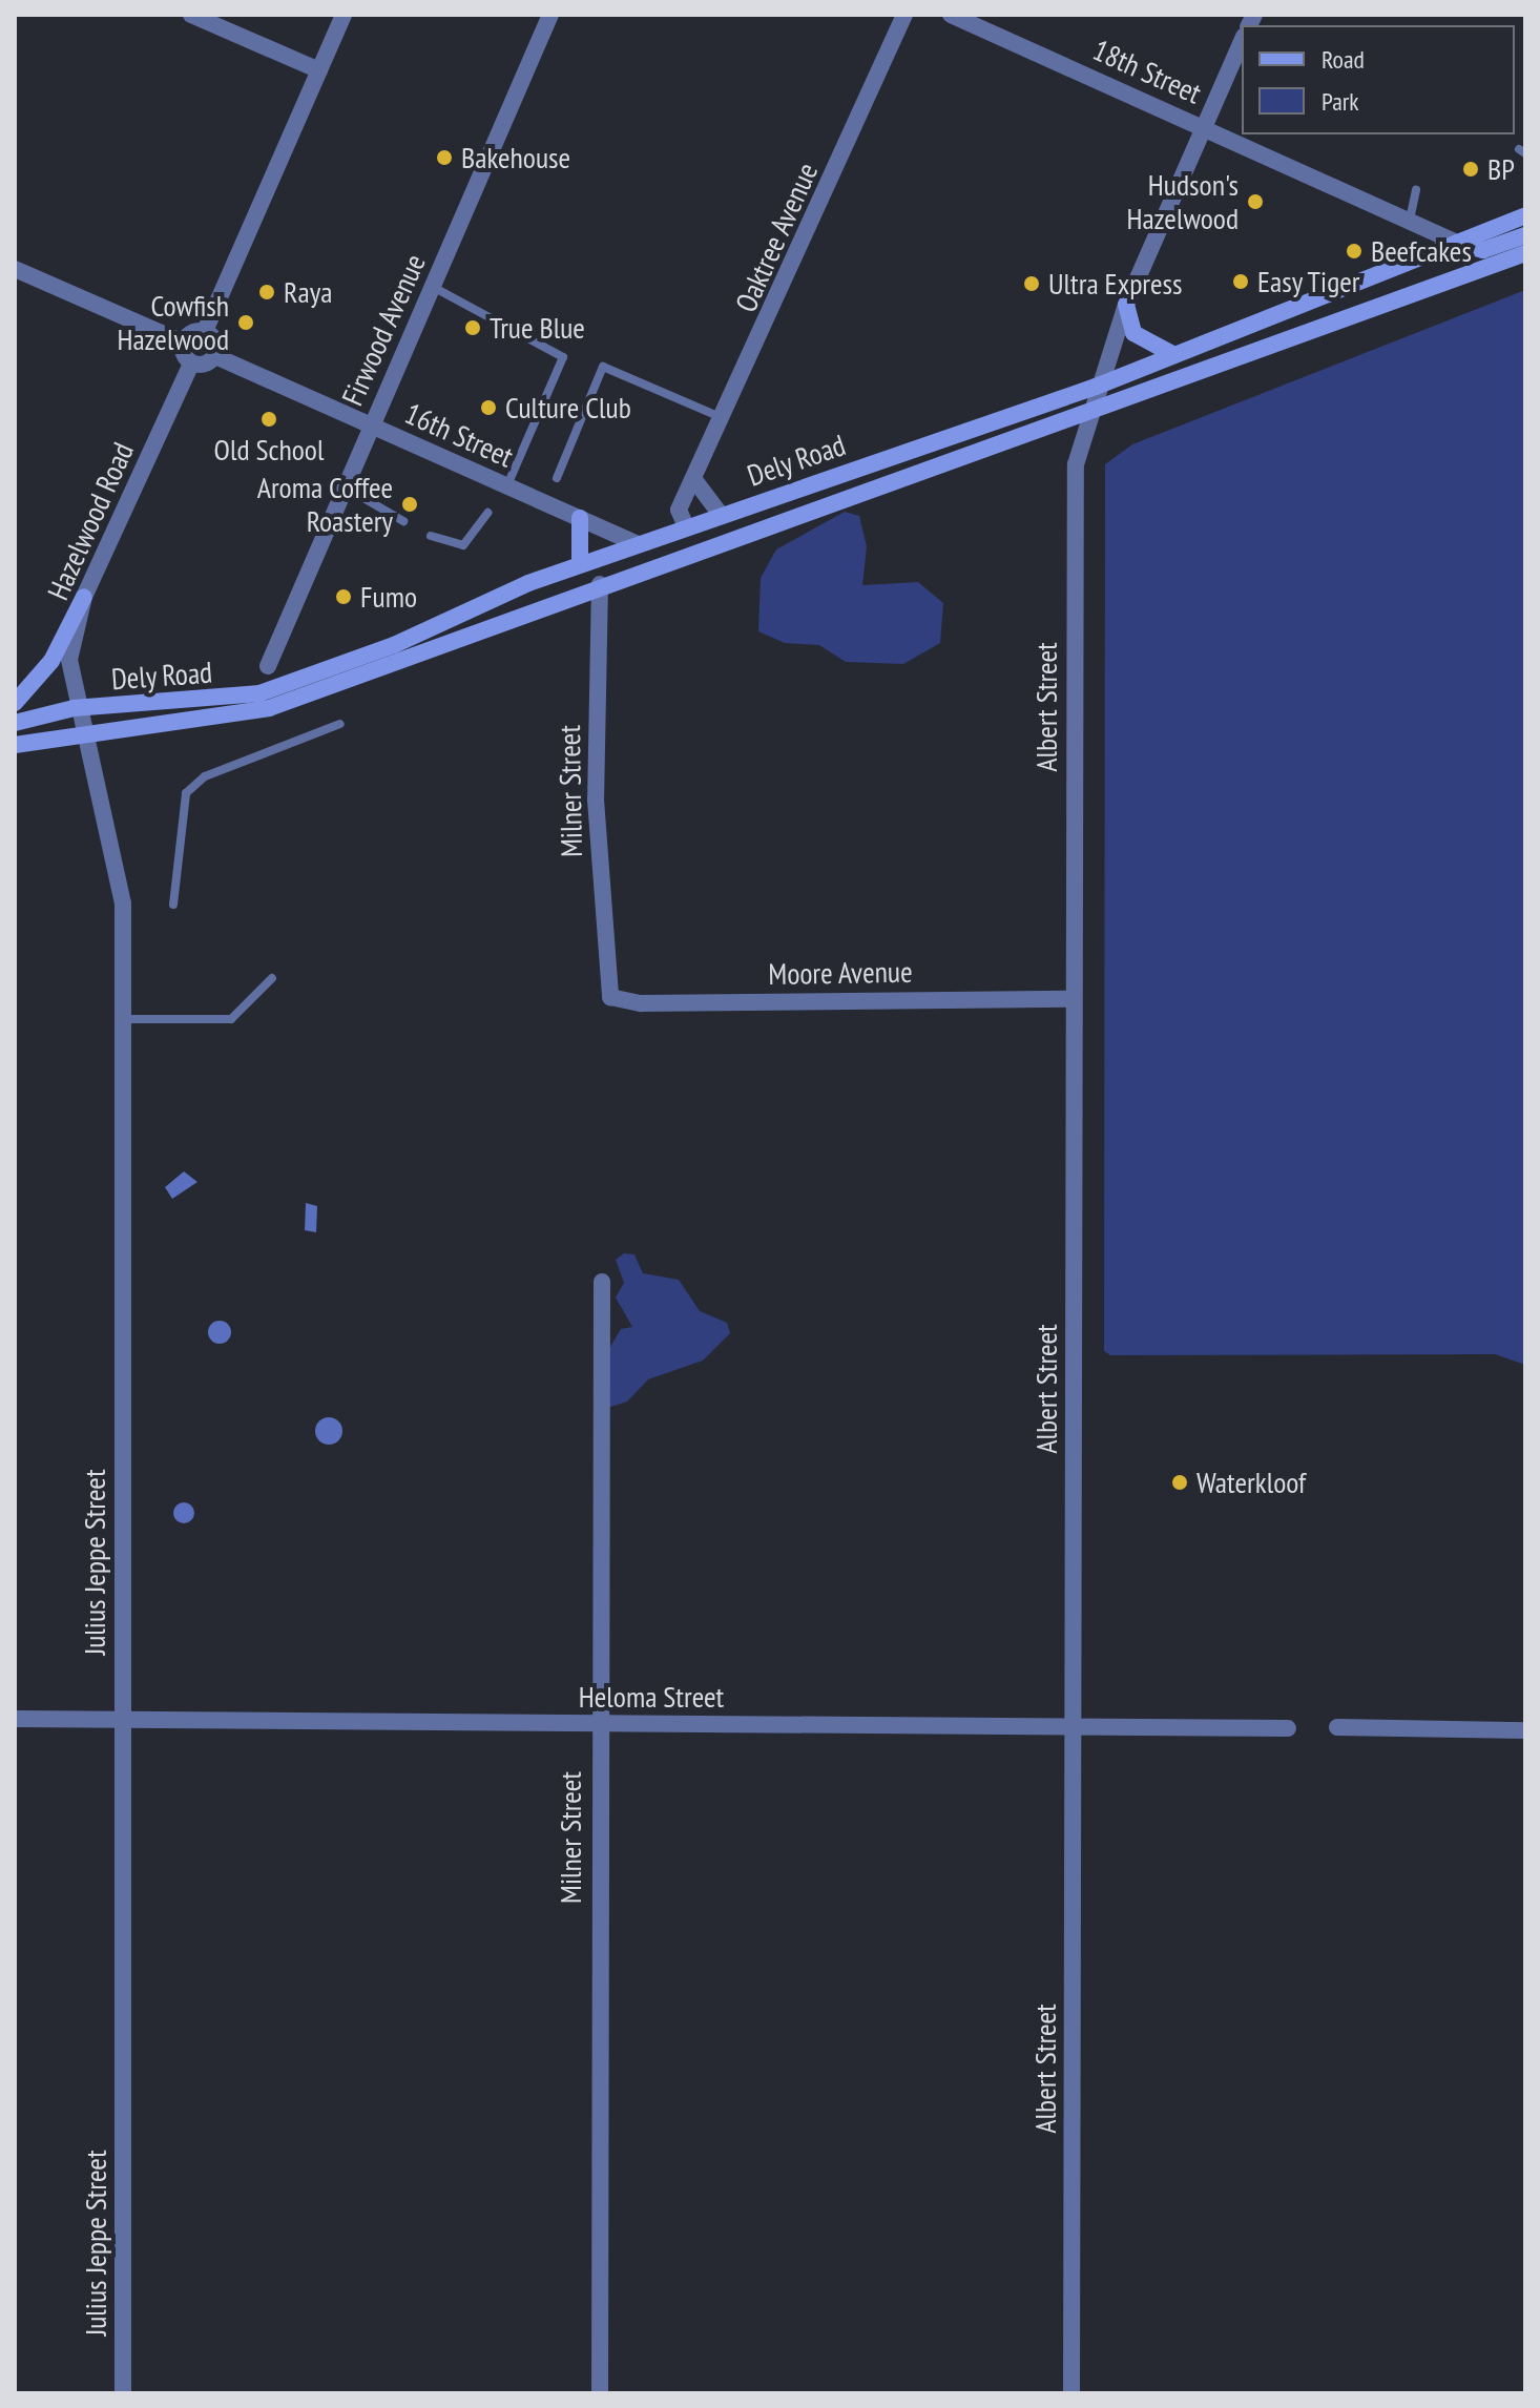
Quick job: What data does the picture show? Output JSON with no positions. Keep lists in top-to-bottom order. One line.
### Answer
{"streets":{"main road":["Dely Road"],"street":["18th Street","Oaktree Avenue","Firwood Avenue","16th Street","Hazelwood Road","Albert Street","Milner Street","Moore Avenue","Julius Jeppe Street","Heloma Street"]},"crossings":[["18th Street","Dely Road"],["18th Street","Albert Street"],["Oaktree Avenue","Dely Road"],["Firwood Avenue","16th Street"],["16th Street","Dely Road"],["Dely Road","Hazelwood Road"],["Dely Road","Albert Street"],["Dely Road","Milner Street"],["Dely Road","Julius Jeppe Street"],["Hazelwood Road","Julius Jeppe Street"],["Albert Street","Moore Avenue"],["Albert Street","Heloma Street"],["Milner Street","Moore Avenue"],["Milner Street","Heloma Street"],["Julius Jeppe Street","Heloma Street"]],"places":["Bakehouse","BP","Hudson's Hazelwood","Beefcakes","Easy Tiger","Ultra Express","Raya","Cowfish Hazelwood","True Blue","Culture Club","Old School","Aroma Coffee Roastery","Fumo","Waterkloof"],"legend":["Road","Park"]}
